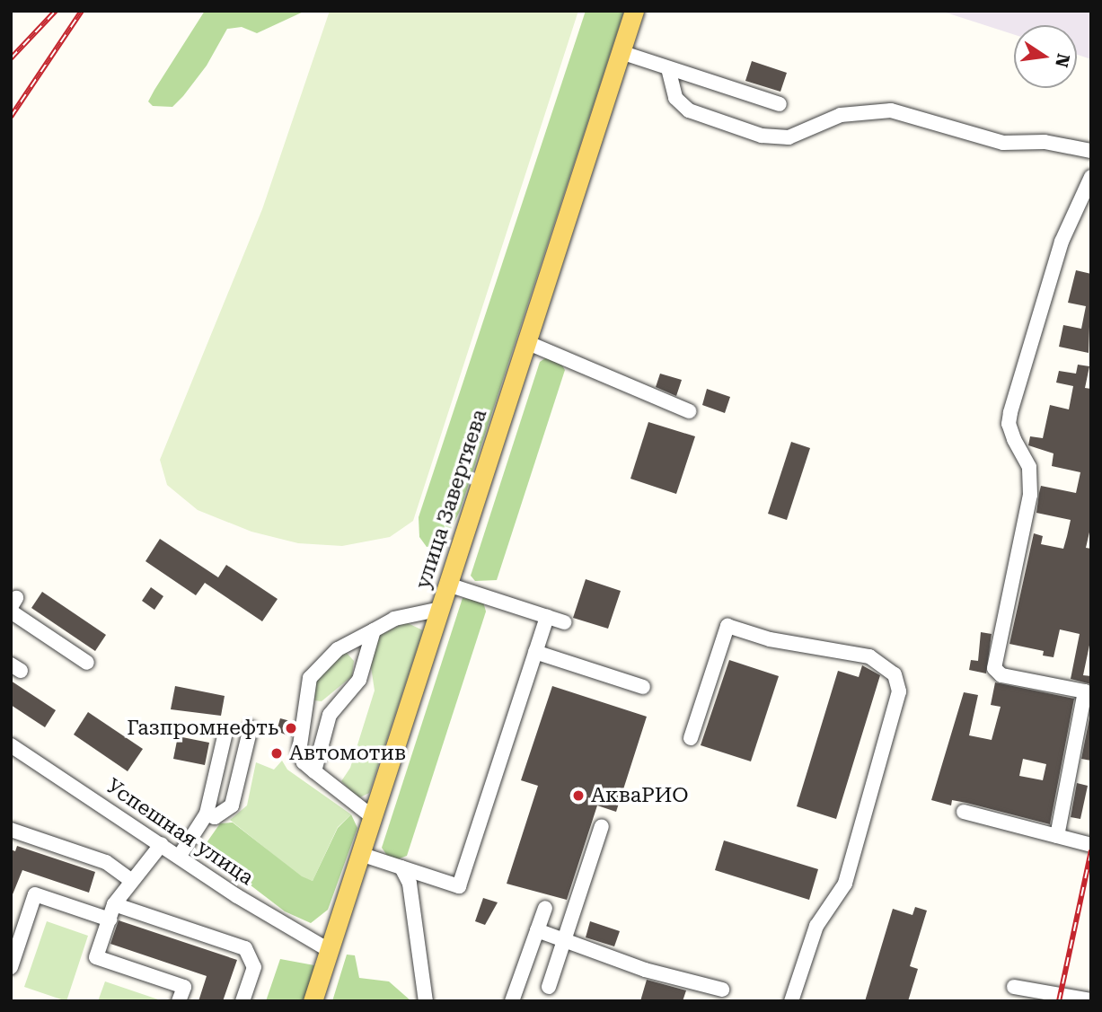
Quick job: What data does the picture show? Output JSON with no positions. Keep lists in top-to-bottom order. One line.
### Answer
{"streets":{"main road":["улица Завертяева"],"street":["Успешная улица"]},"crossings":[["улица Завертяева","Успешная улица"]],"places":["Газпромнефть","Автомотив","АкваРИО"],"north":"right"}
